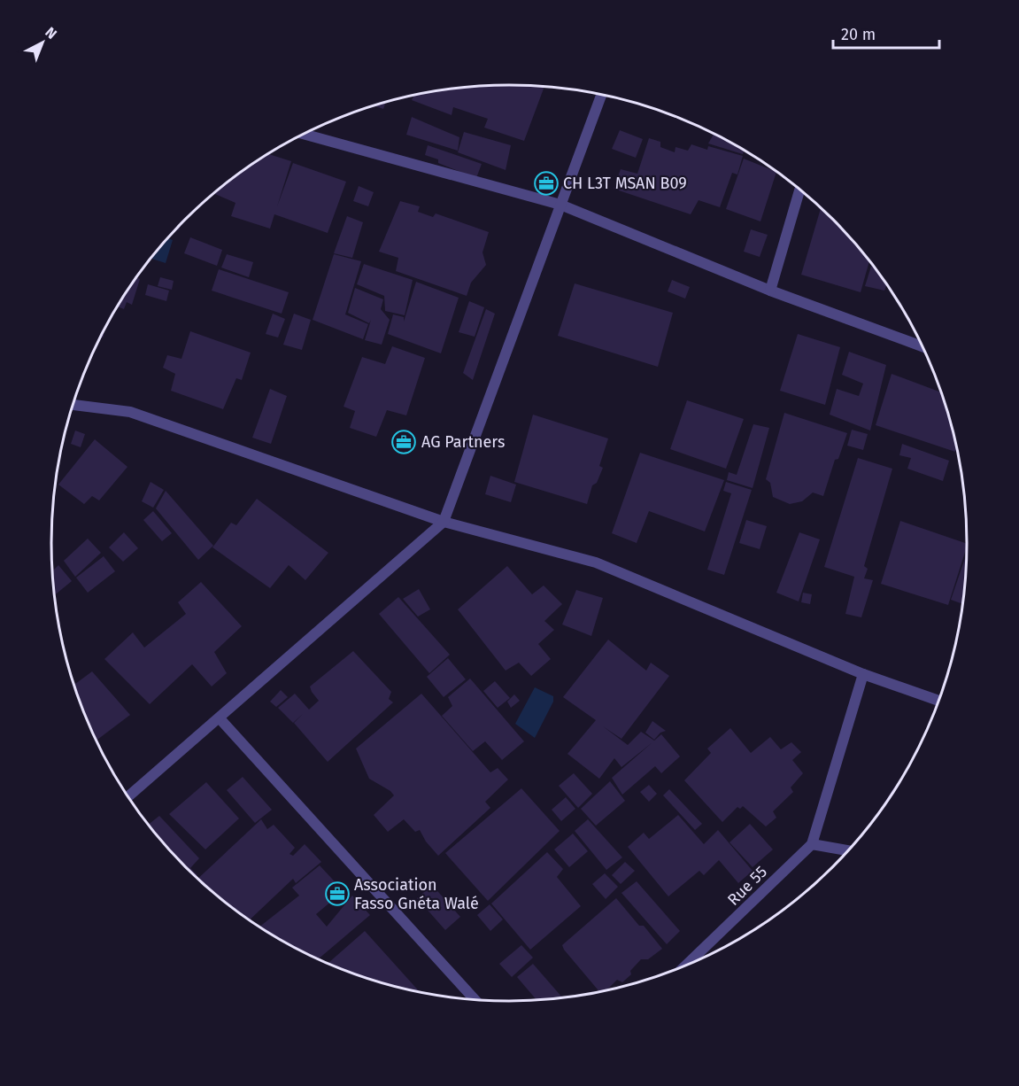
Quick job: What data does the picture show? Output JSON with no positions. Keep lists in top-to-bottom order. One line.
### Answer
{"streets":{"street":["Rue 55"]},"places":{"office":["CH L3T MSAN B09","AG Partners","Association Fasso Gnéta Walé"]},"scale_bar":"20 m","north":"top right"}
